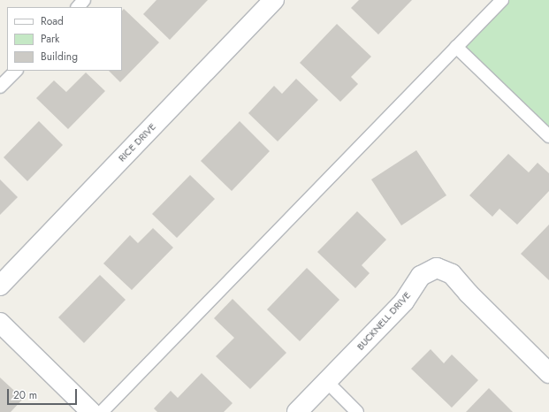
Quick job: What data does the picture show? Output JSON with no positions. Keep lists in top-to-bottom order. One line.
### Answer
{"streets":{"street":["RICE DRIVE","BUCKNELL DRIVE"]},"legend":["Road","Park","Building"],"scale_bar":"20 m"}
